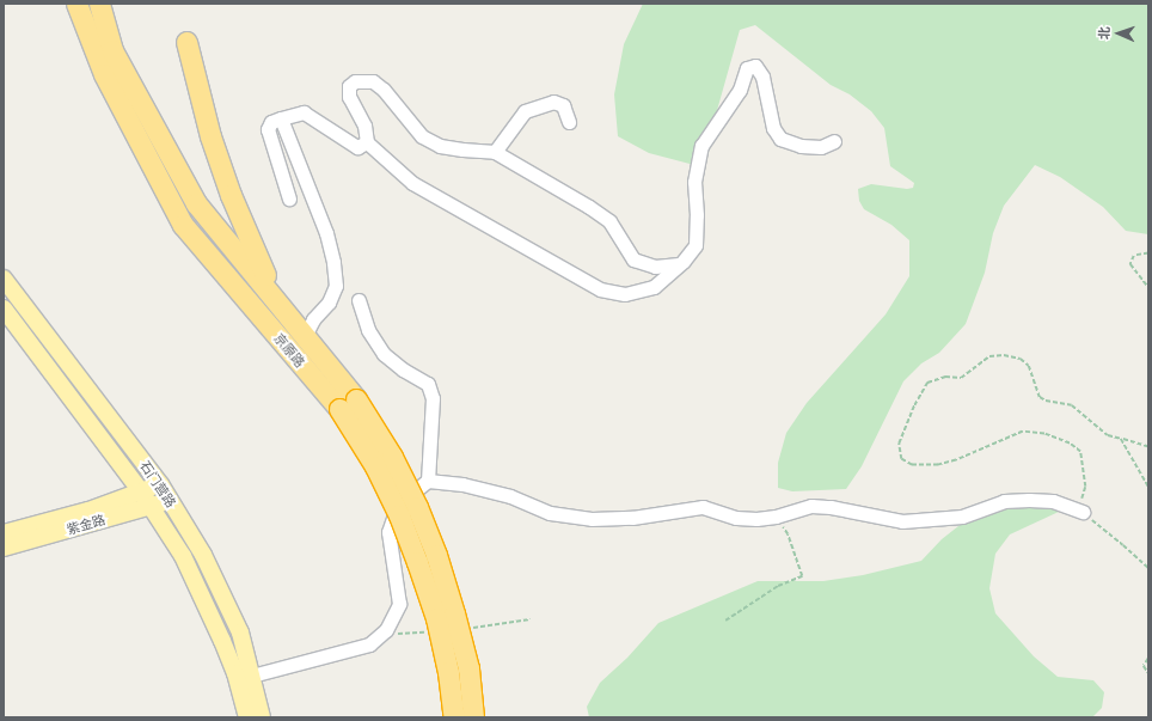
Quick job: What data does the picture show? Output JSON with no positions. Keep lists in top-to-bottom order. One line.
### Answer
{"streets":{"highway":["京原路"],"main road":["石门营路","紫金路"]},"crossings":[["石门营路","紫金路"]],"north":"left"}
